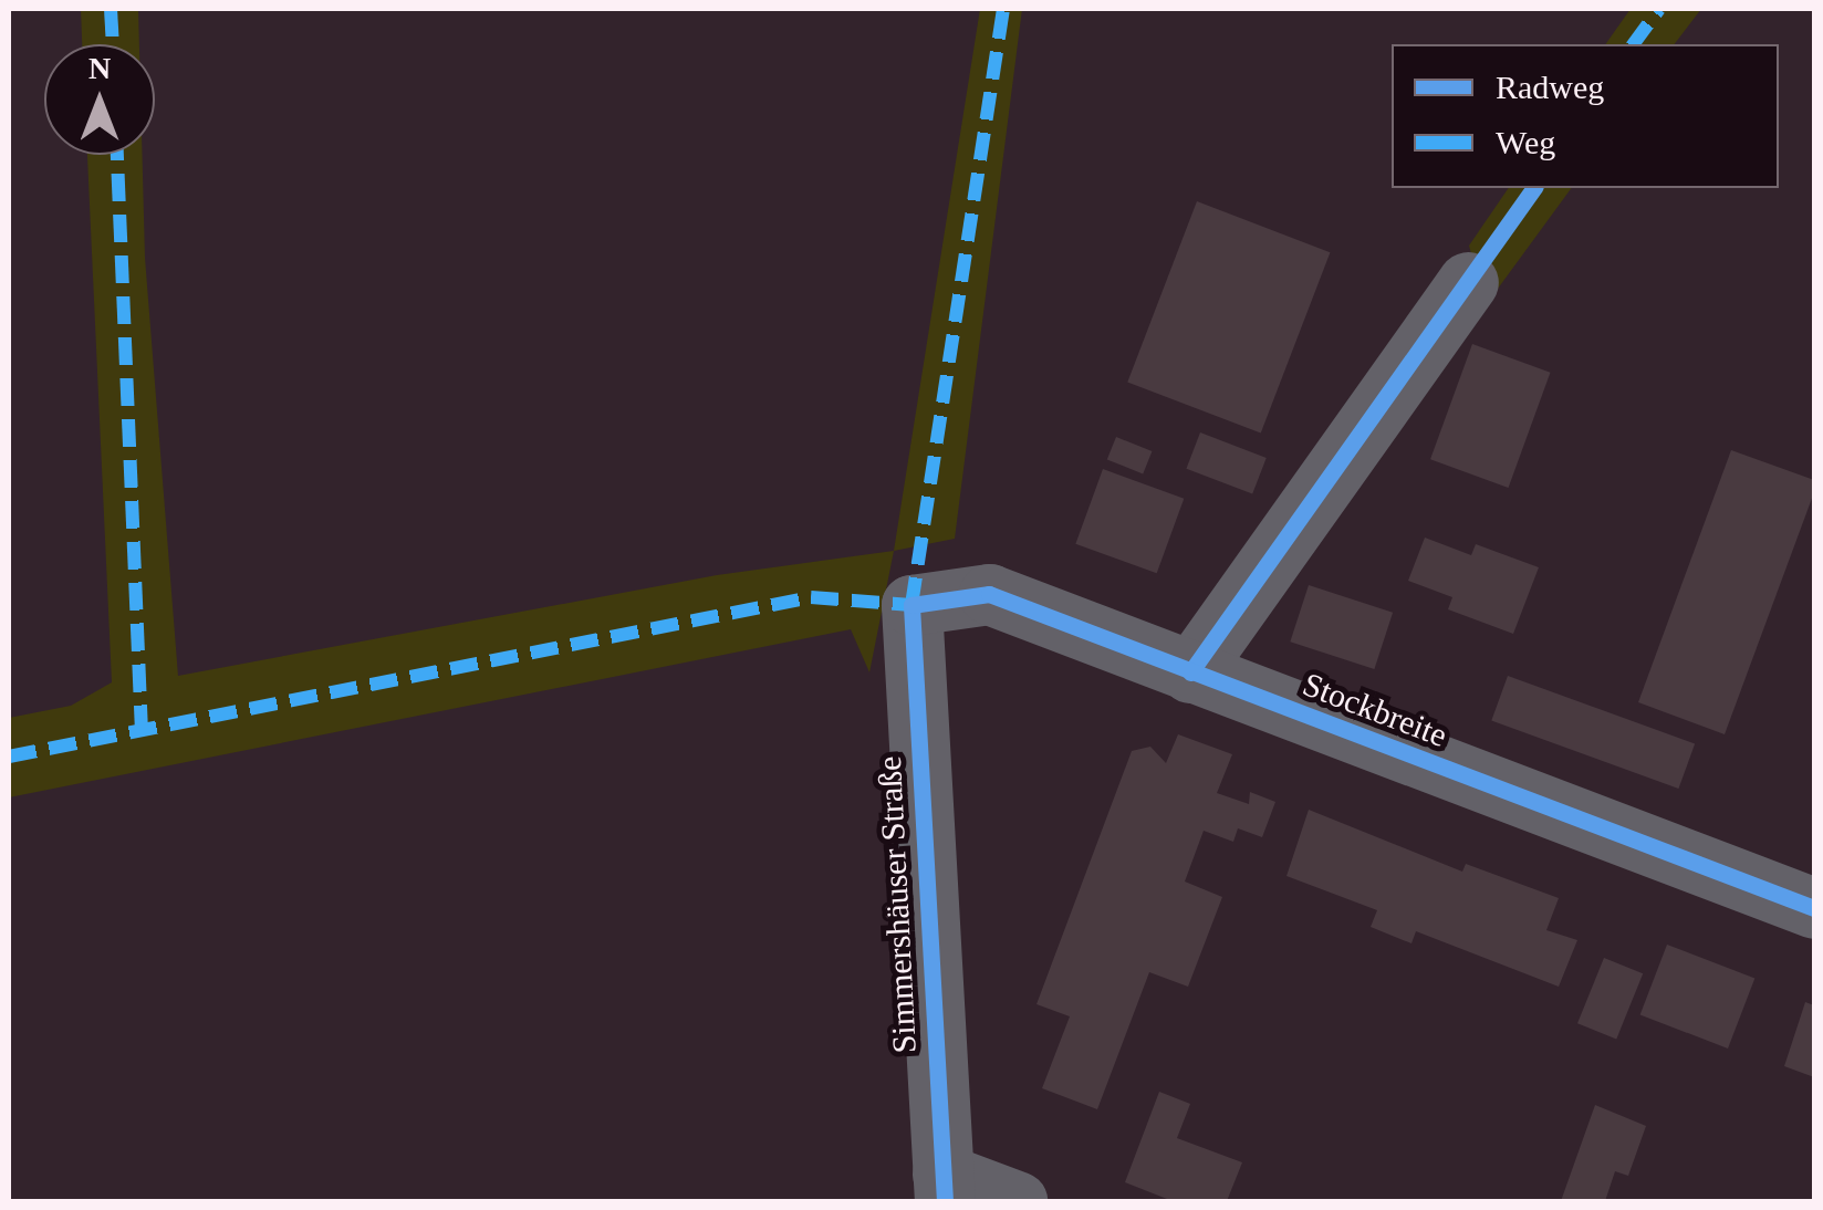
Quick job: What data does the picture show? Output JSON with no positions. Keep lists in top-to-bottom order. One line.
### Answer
{"streets":{"street":["Stockbreite","Simmershäuser Straße"]},"crossings":[["Stockbreite","Simmershäuser Straße"]],"legend":["Radweg","Weg"],"north":"top"}
